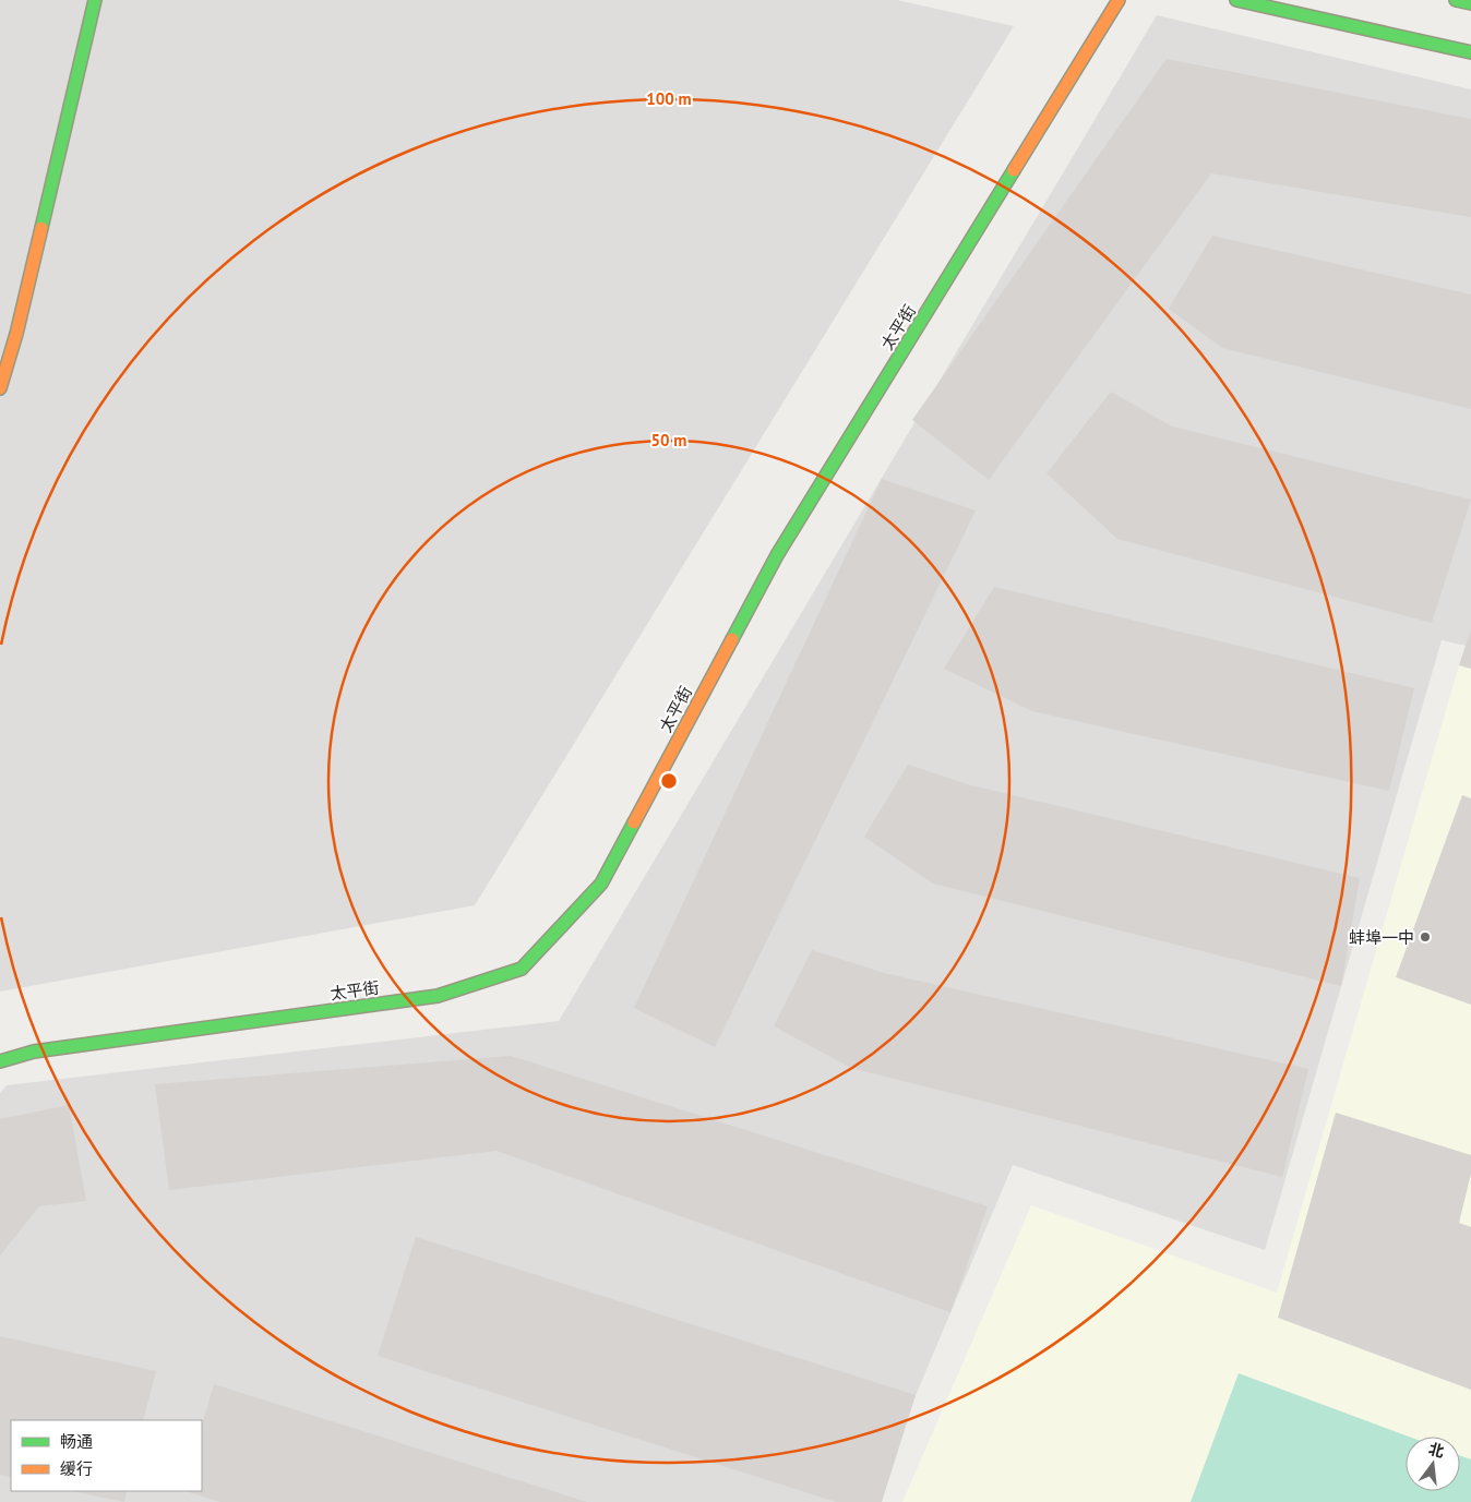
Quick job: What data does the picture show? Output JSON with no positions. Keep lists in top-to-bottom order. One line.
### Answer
{"streets":{"street":["太平街"]},"places":["蚌埠一中"],"legend":["畅通","缓行"],"north":"top","rings":["100 m","50 m"]}
